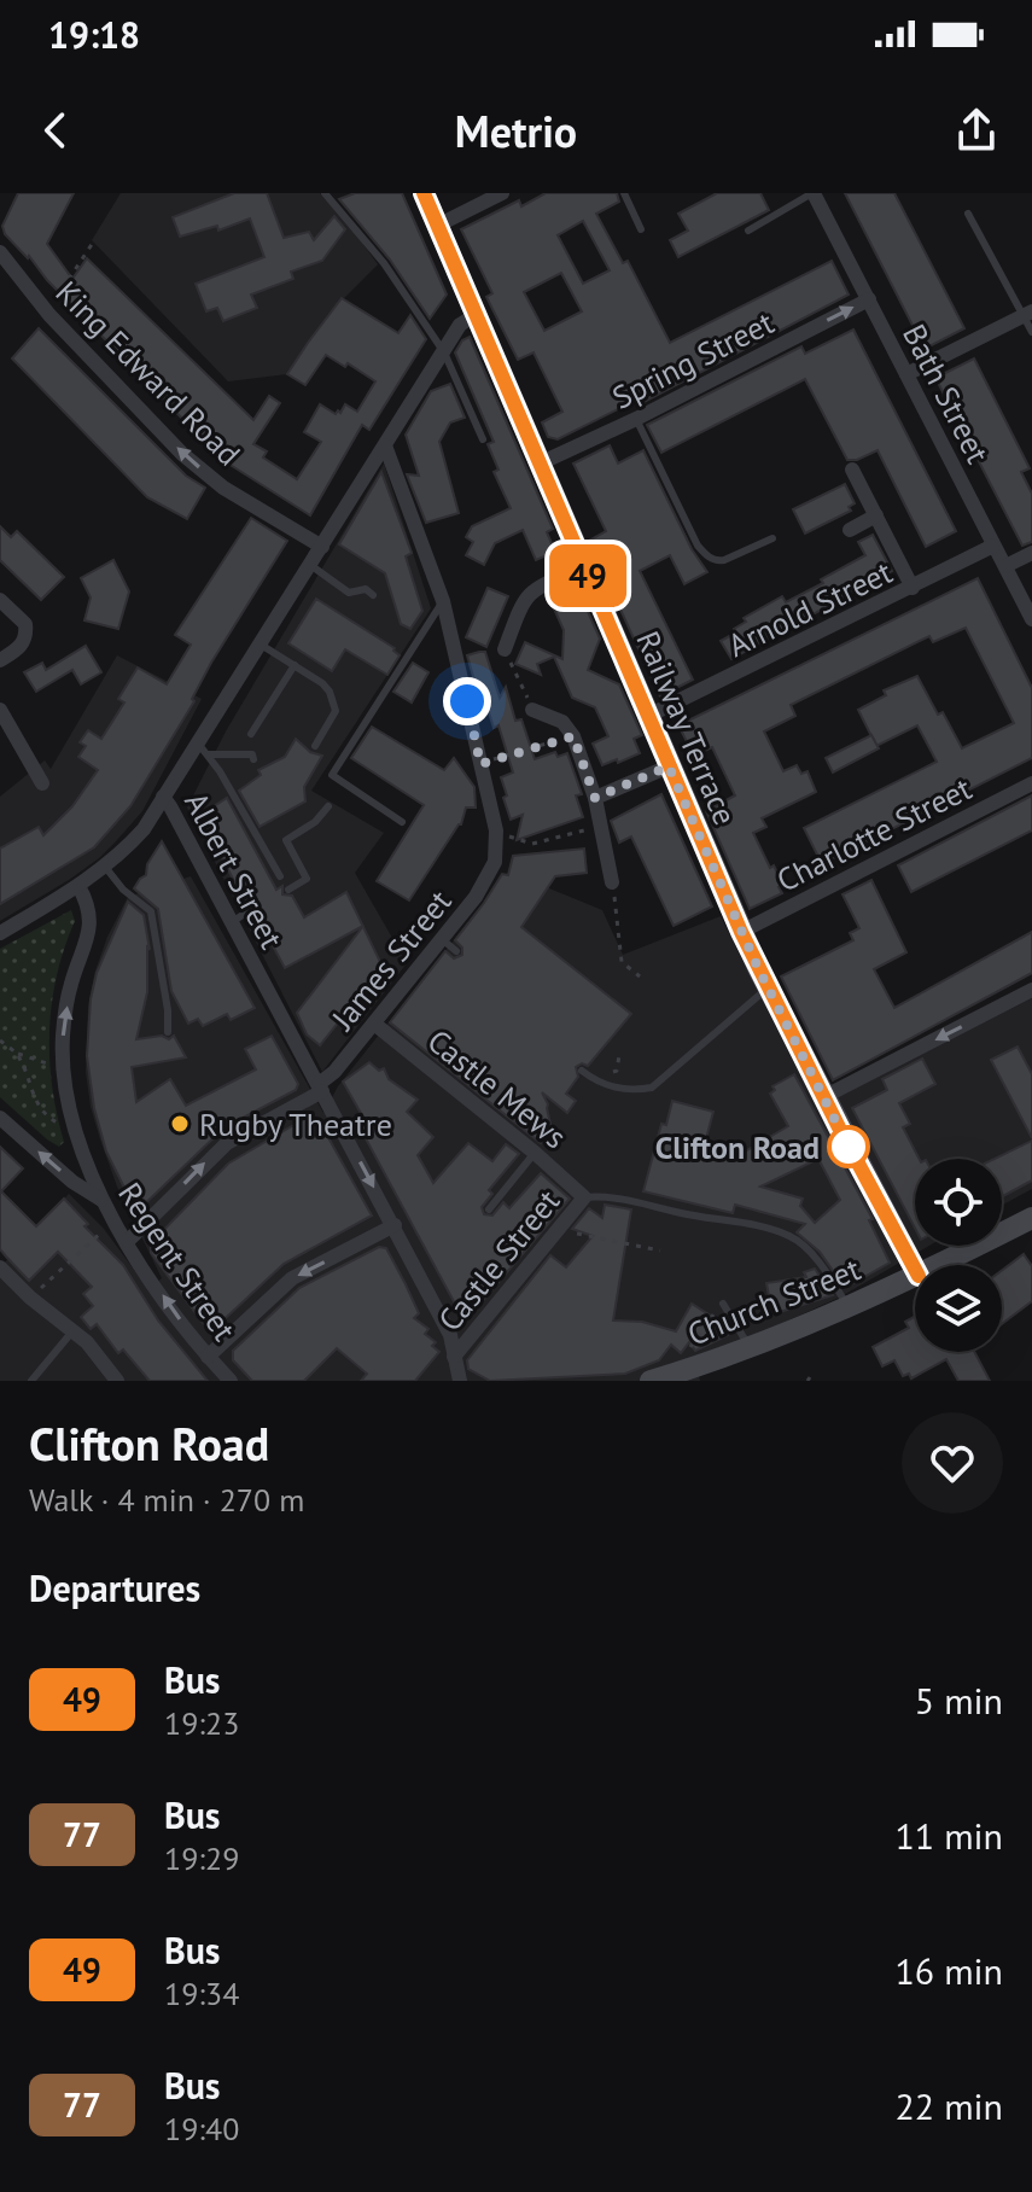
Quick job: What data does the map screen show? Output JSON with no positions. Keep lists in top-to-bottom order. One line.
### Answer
{"streets":{"street":["Spring Street","King Edward Road","Bath Street","Arnold Street","Railway Terrace","Charlotte Street","Albert Street","James Street","Castle Mews","Castle Street","Regent Street","Church Street"]},"crossings":[["Spring Street","Bath Street"],["Spring Street","Railway Terrace"],["King Edward Road","Albert Street"],["Bath Street","Arnold Street"],["Arnold Street","Railway Terrace"],["Railway Terrace","Charlotte Street"],["Railway Terrace","Albert Street"],["Albert Street","James Street"],["Albert Street","Castle Street"],["James Street","Castle Mews"],["James Street","Regent Street"],["Castle Mews","Castle Street"]],"one_way":["Spring Street","King Edward Road","James Street","Regent Street"],"places":["Rugby Theatre","Clifton Road"],"lines":["bus line 49"],"page":{"status":"19:18","header":"Metrio","on_map":"49","heading":[["Clifton Road","Walk · 4 min · 270 m"],"Departures"],"list":[{"mark":"49","name":"Bus","note":"19:23","value":"5 min"},{"mark":"77","name":"Bus","note":"19:29","value":"11 min"},{"mark":"49","name":"Bus","note":"19:34","value":"16 min"},{"mark":"77","name":"Bus","note":"19:40","value":"22 min"}]}}
